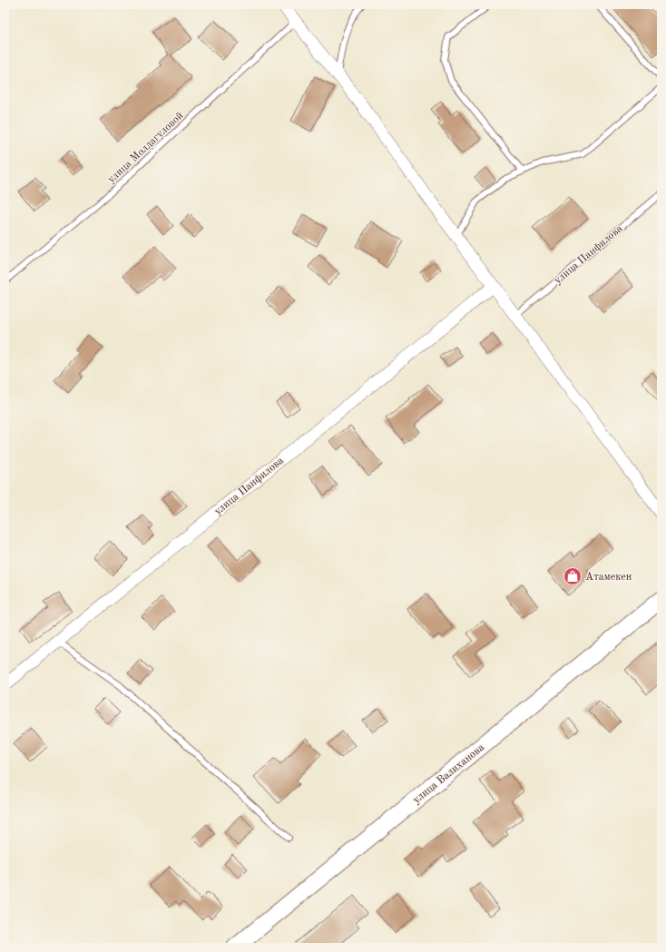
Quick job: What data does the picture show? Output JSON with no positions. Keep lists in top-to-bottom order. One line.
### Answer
{"streets":{"main road":["улица Валиханова"],"street":["улица Панфилова"],"lane":["улица Молдагуловой"]},"places":{"shop":["Атамекен"]}}
